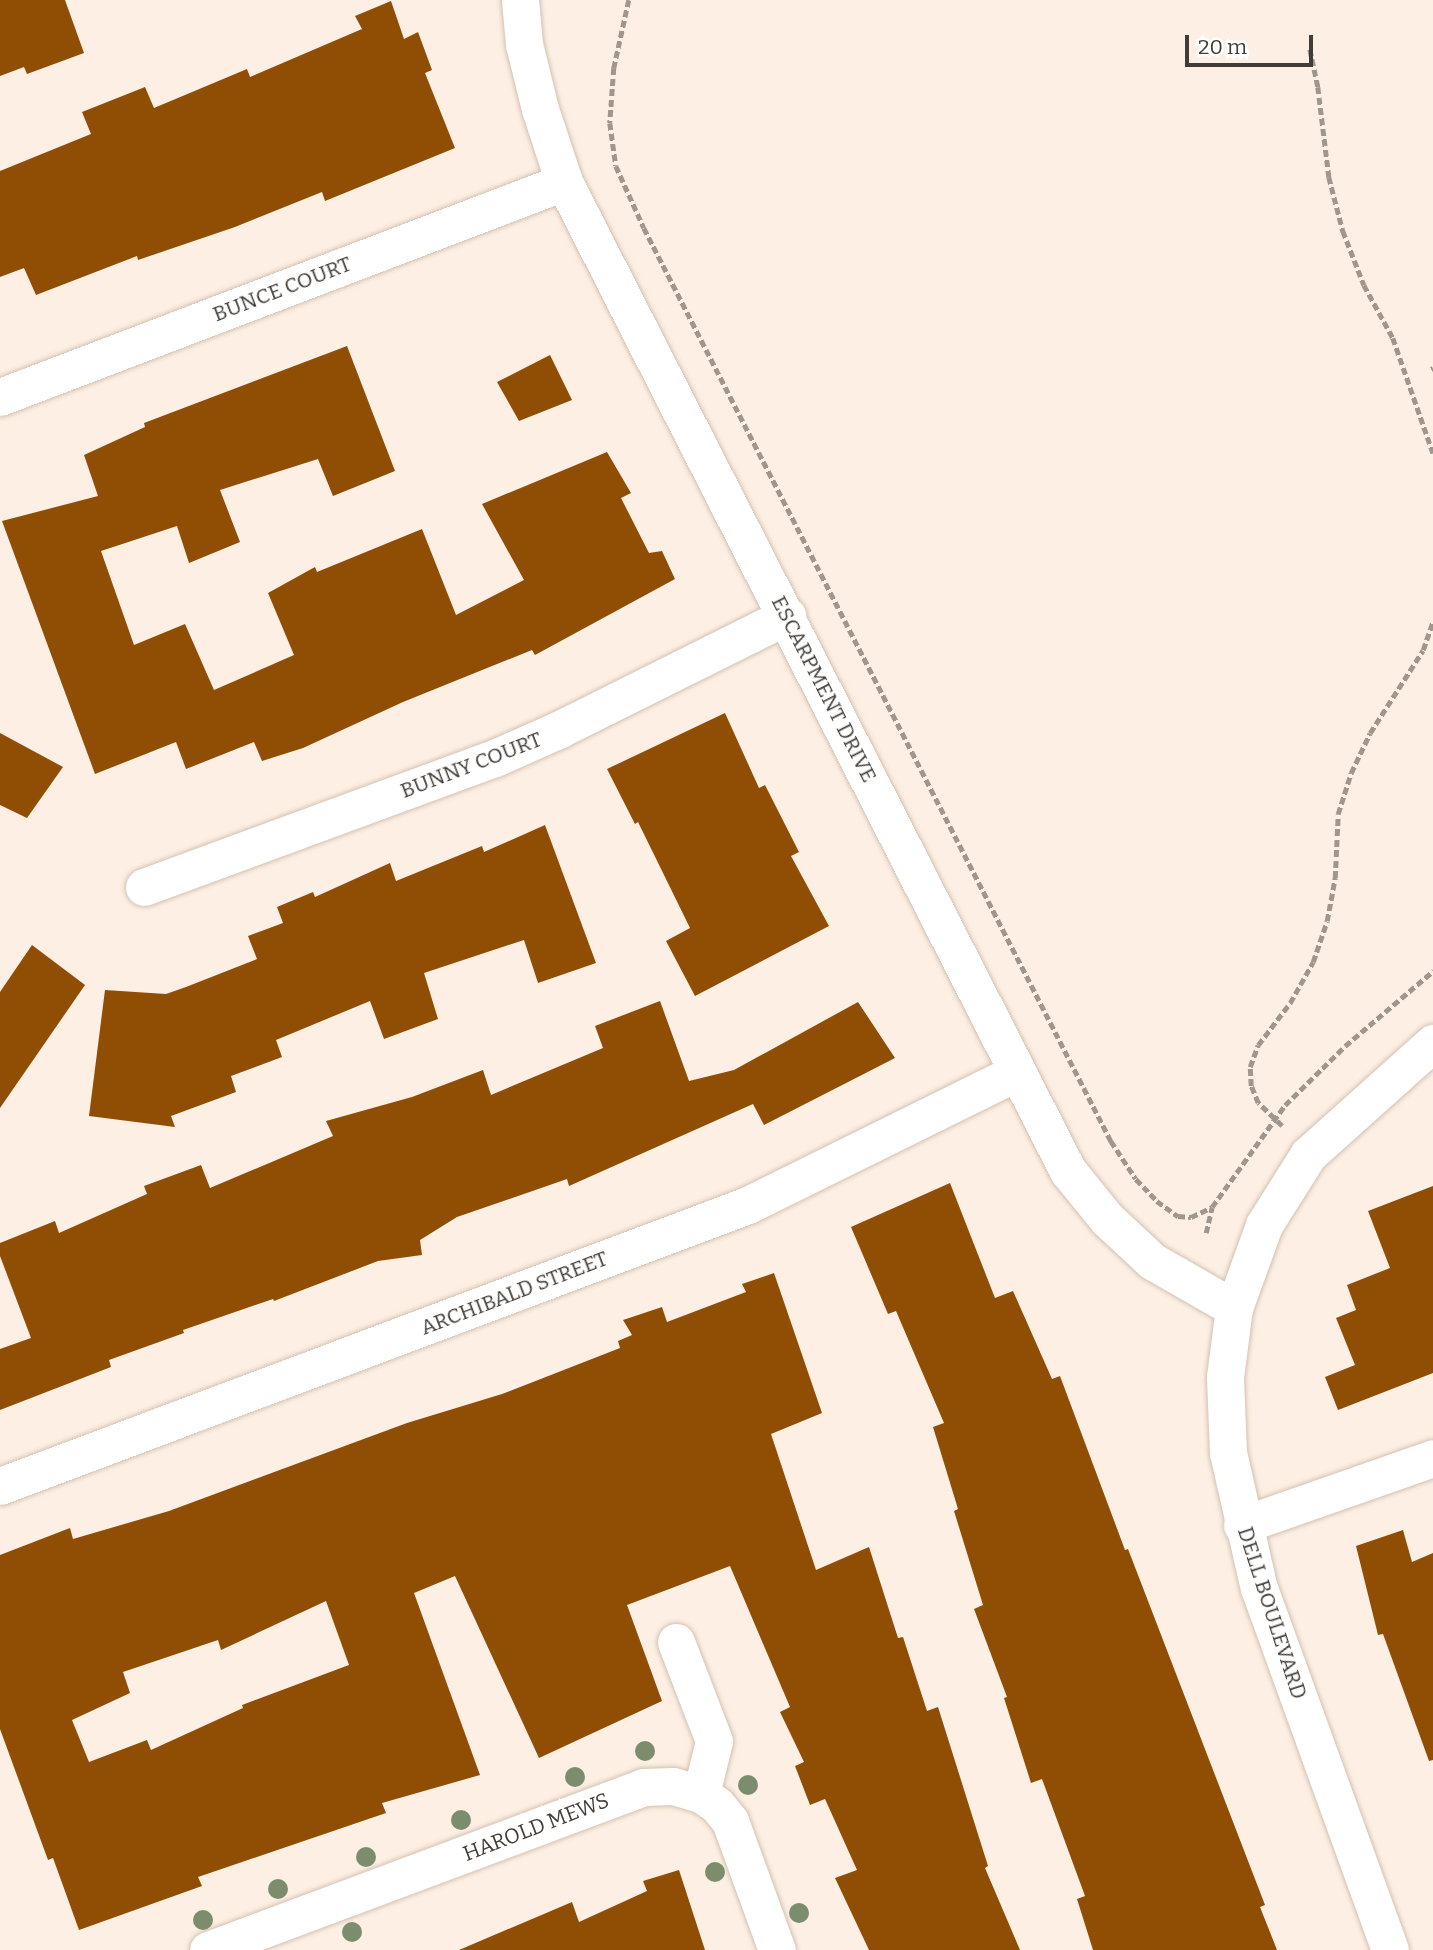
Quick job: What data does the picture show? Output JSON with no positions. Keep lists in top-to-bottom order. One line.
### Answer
{"streets":{"street":["BUNCE COURT","ESCARPMENT DRIVE","BUNNY COURT","ARCHIBALD STREET","DELL BOULEVARD","HAROLD MEWS"]},"crossings":[["BUNCE COURT","ESCARPMENT DRIVE"],["ESCARPMENT DRIVE","BUNNY COURT"],["ESCARPMENT DRIVE","ARCHIBALD STREET"],["ESCARPMENT DRIVE","DELL BOULEVARD"]],"scale_bar":"20 m"}
